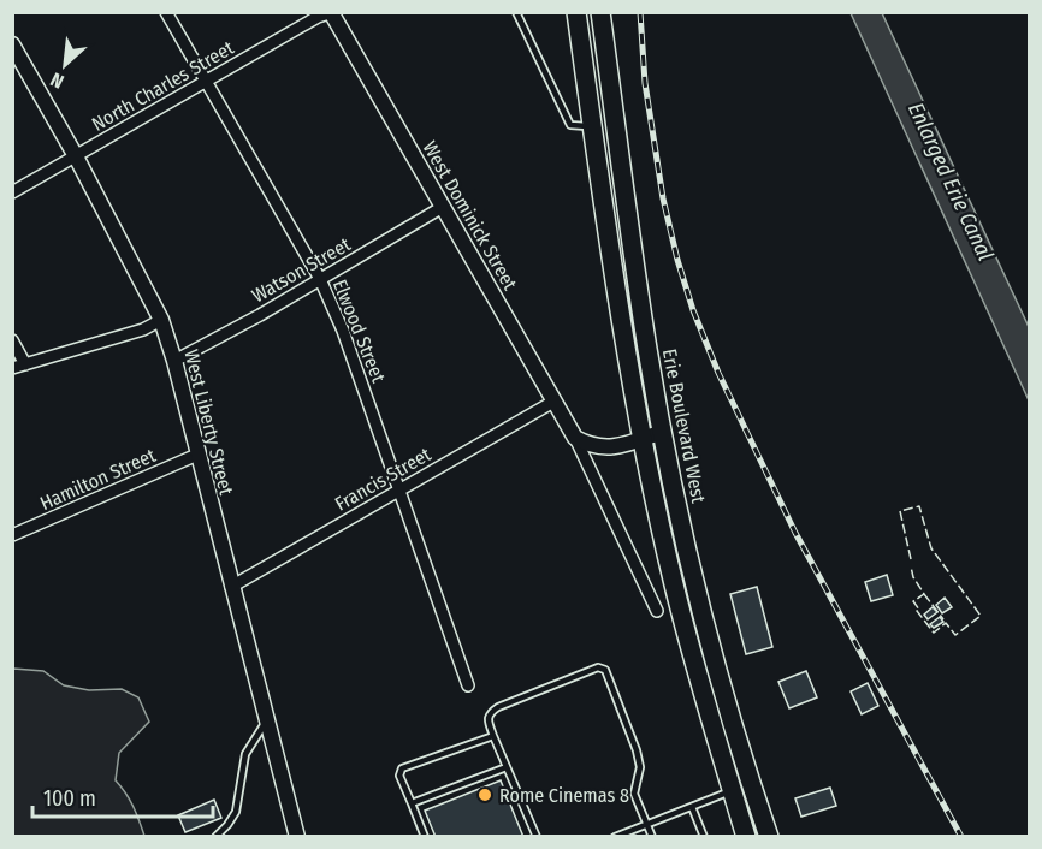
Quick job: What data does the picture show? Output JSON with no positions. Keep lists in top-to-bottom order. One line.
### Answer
{"streets":{"main road":["Erie Boulevard West"],"street":["North Charles Street","West Dominick Street","Watson Street","Elwood Street","West Liberty Street","Hamilton Street","Francis Street"]},"crossings":[["North Charles Street","West Dominick Street"],["North Charles Street","Elwood Street"],["North Charles Street","West Liberty Street"],["West Dominick Street","Watson Street"],["West Dominick Street","Francis Street"],["Watson Street","Elwood Street"],["Watson Street","West Liberty Street"],["Elwood Street","Francis Street"],["West Liberty Street","Hamilton Street"],["West Liberty Street","Francis Street"]],"water":["Enlarged Erie Canal"],"places":["Rome Cinemas 8"],"scale_bar":"100 m","north":"bottom left"}
